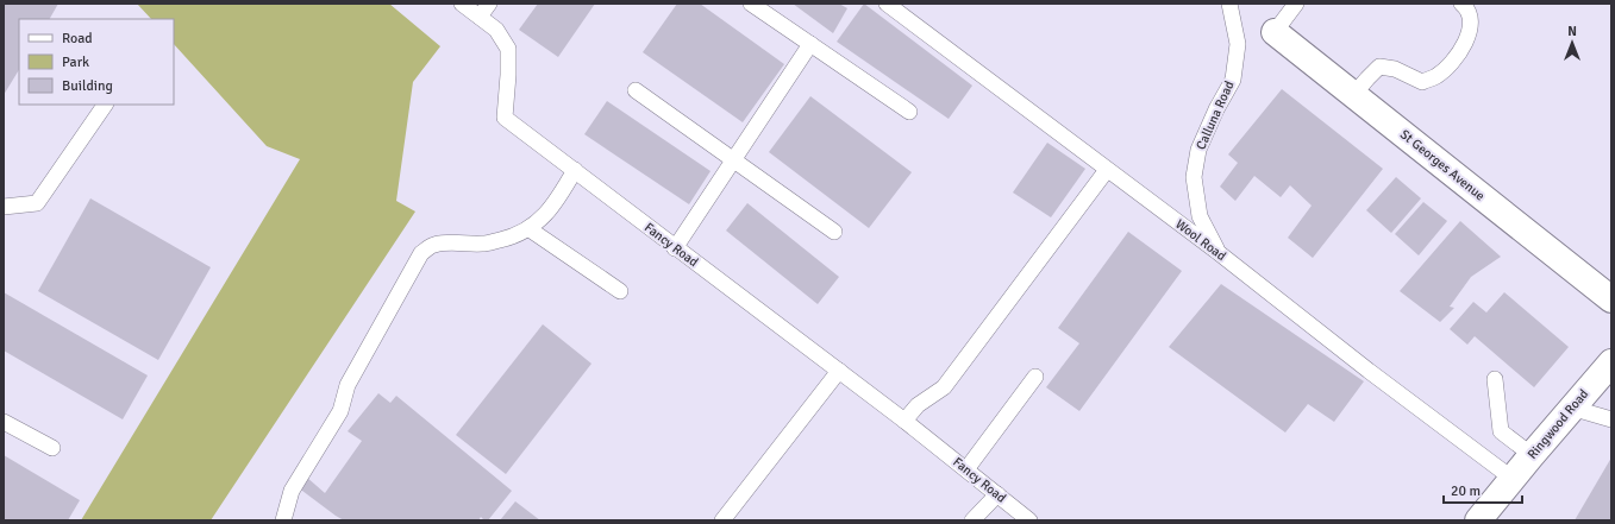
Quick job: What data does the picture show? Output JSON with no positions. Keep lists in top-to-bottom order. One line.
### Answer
{"streets":{"street":["St Georges Avenue","Ringwood Road"],"lane":["Calluna Road","Wool Road","Fancy Road"]},"crossings":[["Calluna Road","Wool Road"],["Wool Road","Ringwood Road"]],"legend":["Road","Park","Building"],"scale_bar":"20 m","north":"top"}
